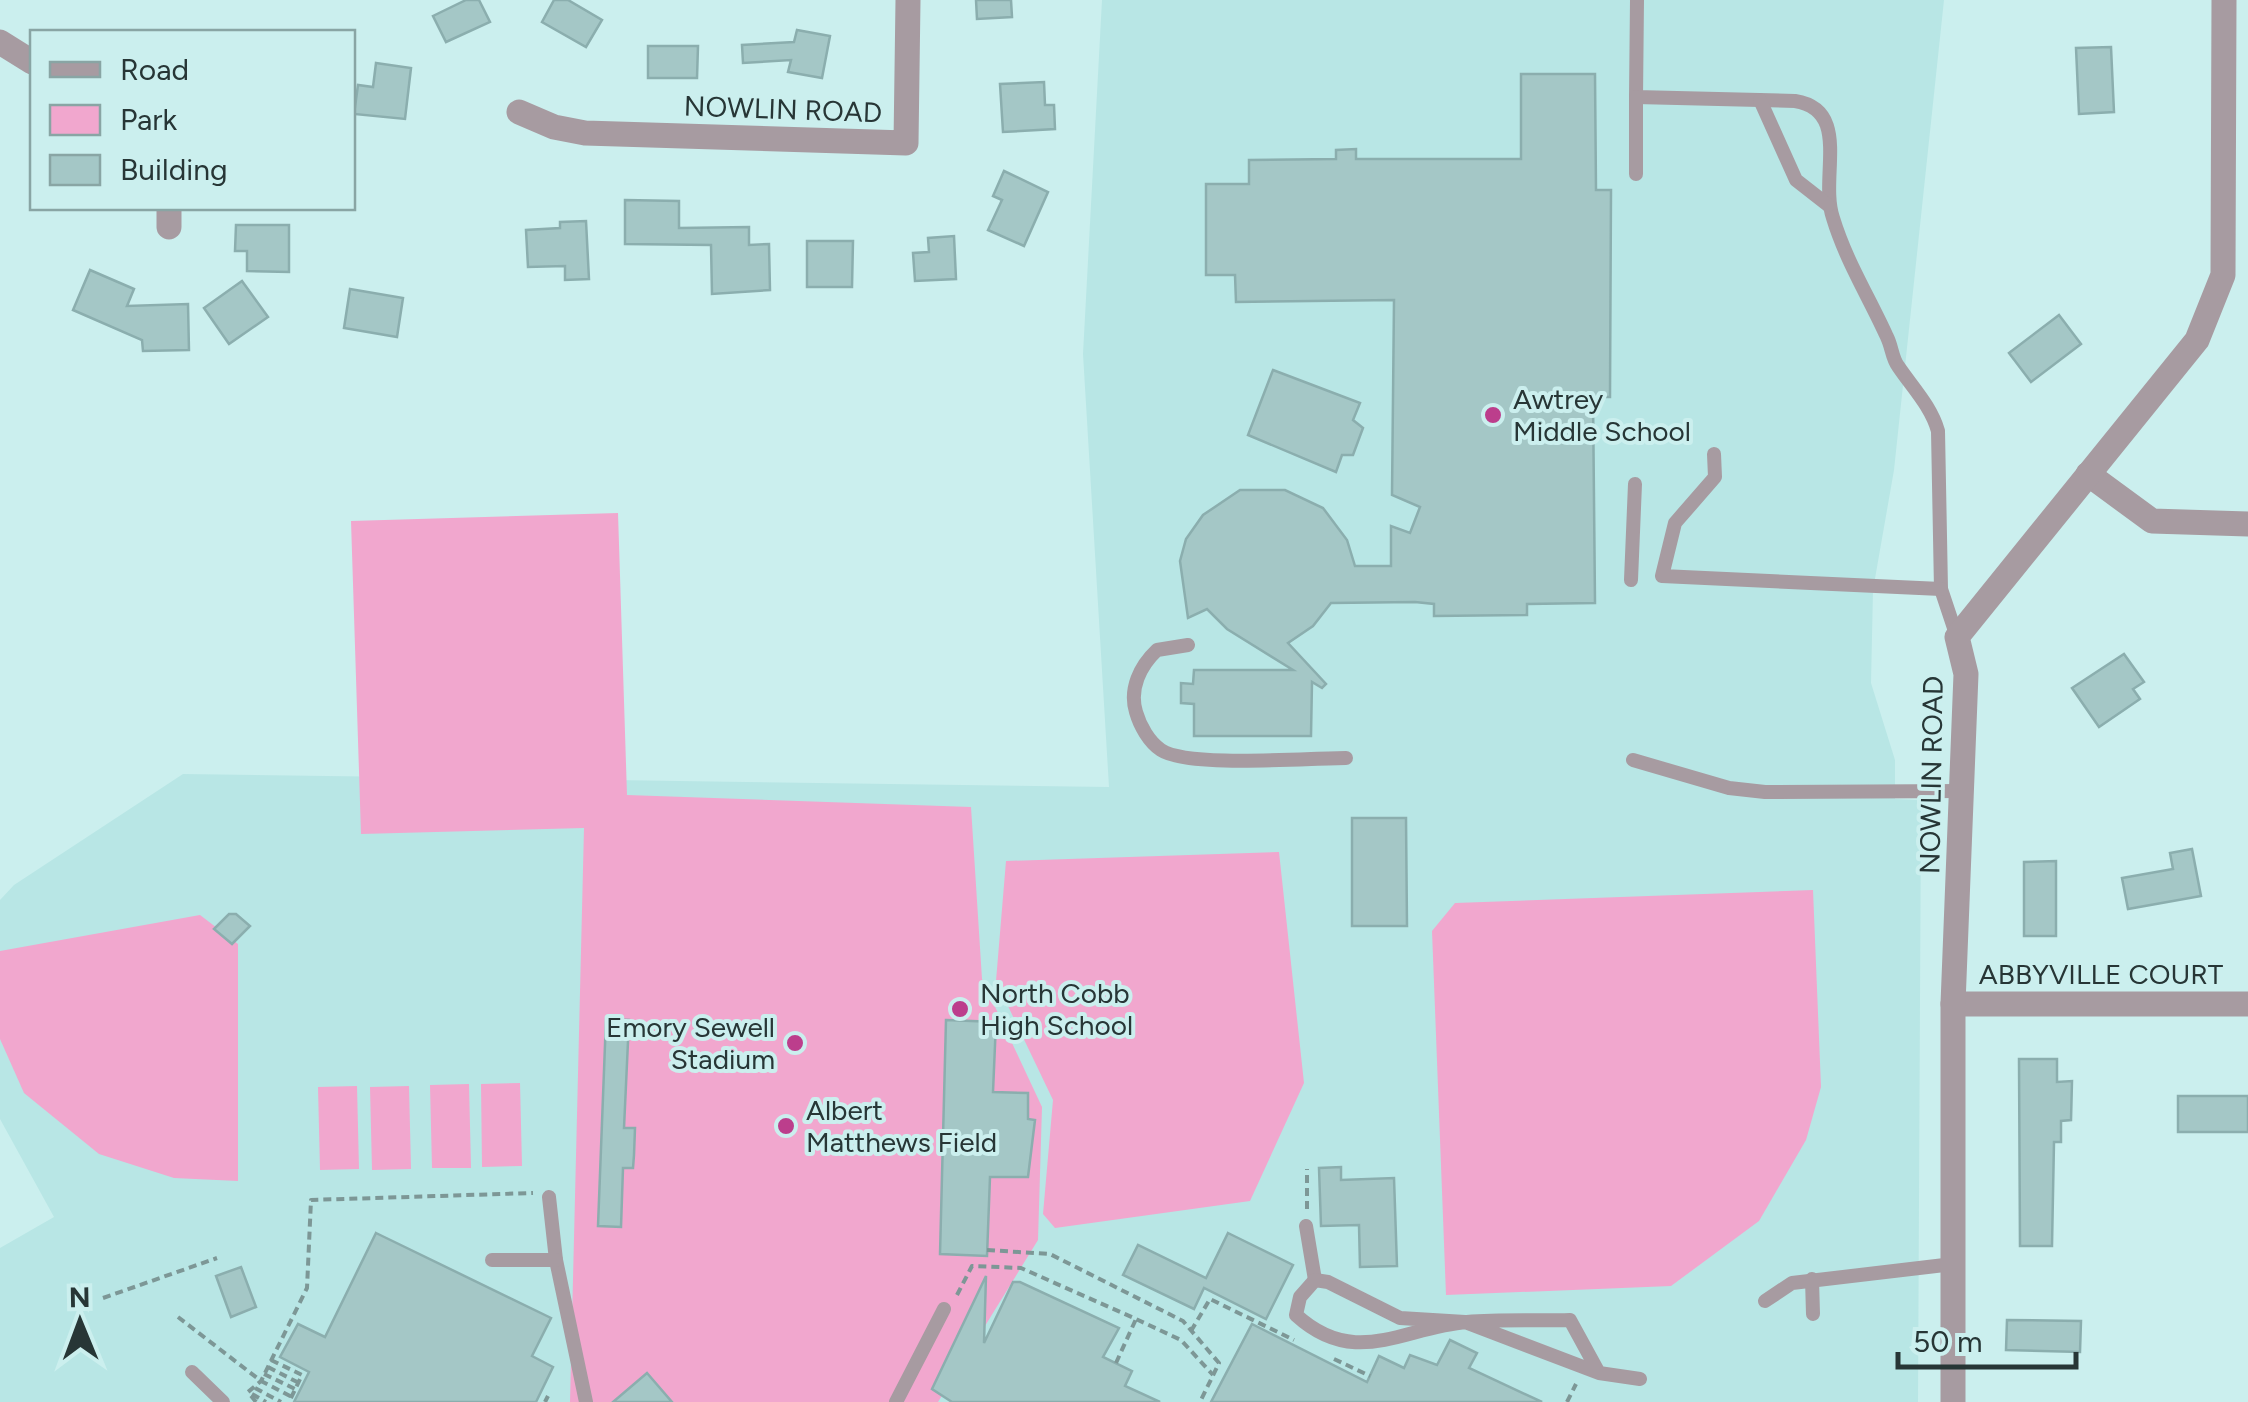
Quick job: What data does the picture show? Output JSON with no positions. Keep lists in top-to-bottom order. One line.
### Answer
{"streets":{"street":["NOWLIN ROAD","ABBYVILLE COURT"]},"crossings":[["NOWLIN ROAD","ABBYVILLE COURT"]],"places":["Awtrey Middle School","North Cobb High School","Emory Sewell Stadium","Albert Matthews Field"],"legend":["Road","Park","Building"],"scale_bar":"50 m","north":"top"}
